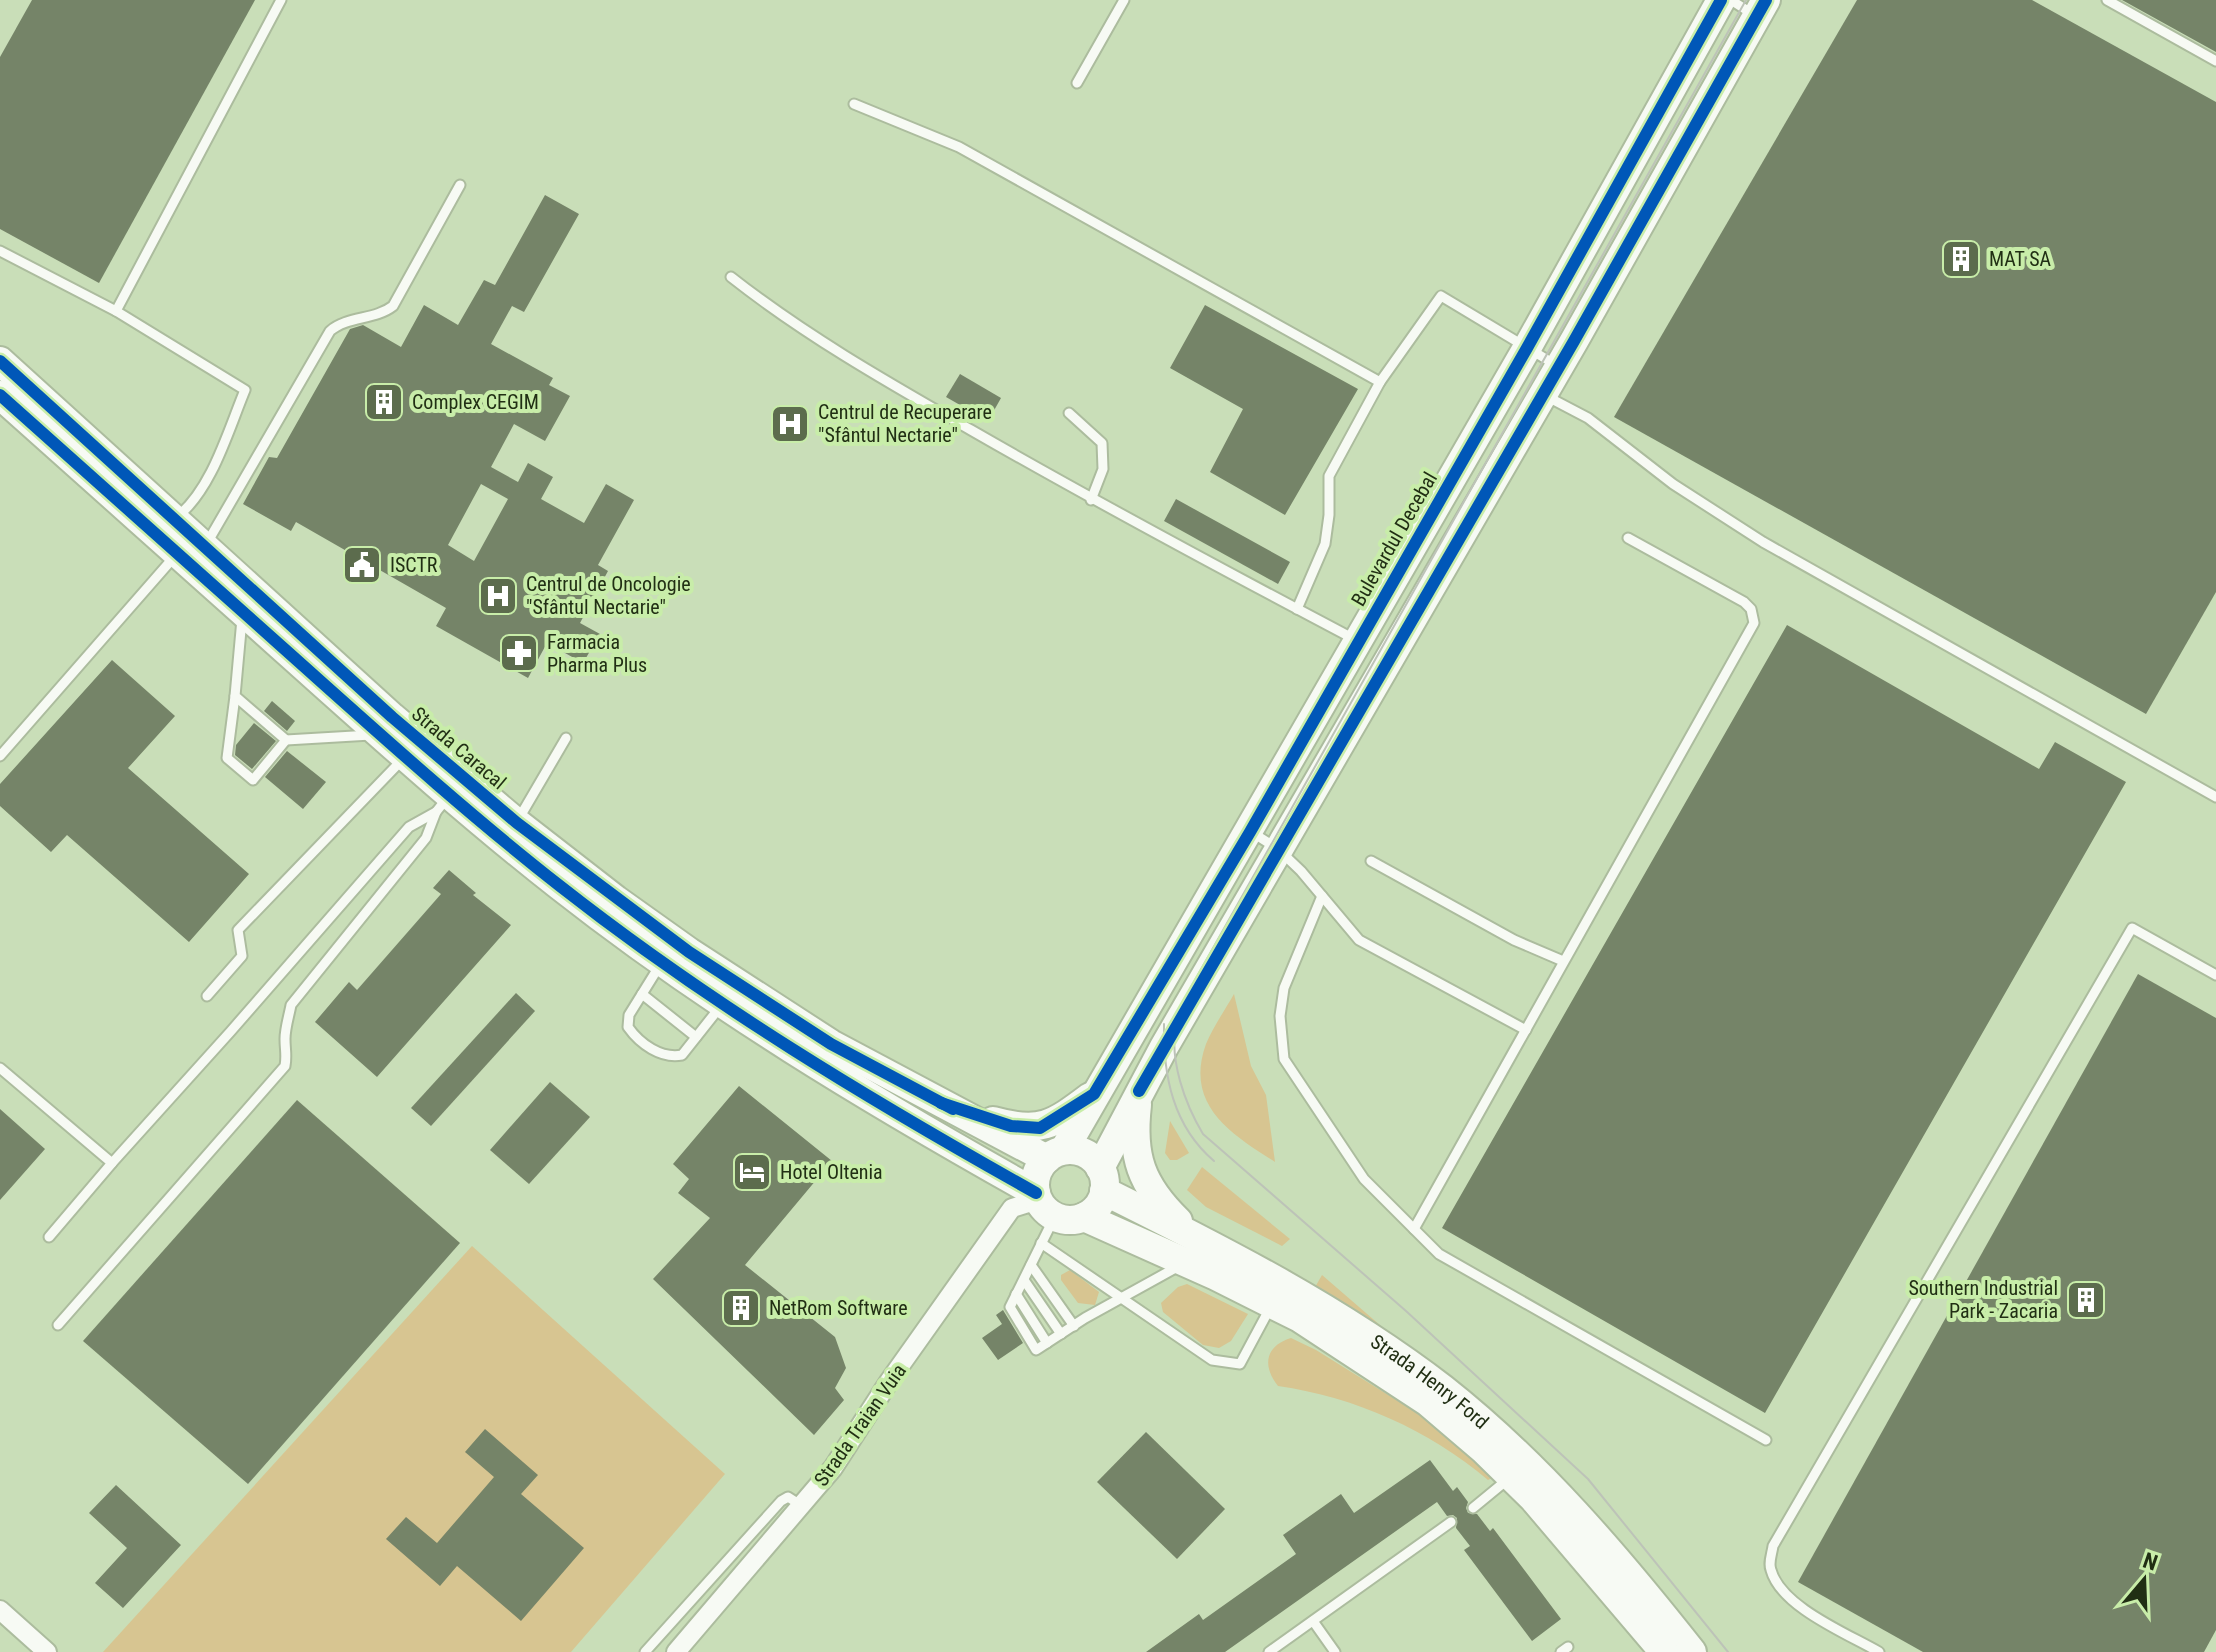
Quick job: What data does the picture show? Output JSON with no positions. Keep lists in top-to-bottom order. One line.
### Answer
{"streets":{"main road":["Bulevardul Decebal","Strada Caracal","Strada Henry Ford"],"street":["Strada Traian Vuia"]},"crossings":[["Bulevardul Decebal","Strada Caracal"],["Bulevardul Decebal","Strada Henry Ford"],["Bulevardul Decebal","Strada Traian Vuia"],["Strada Caracal","Strada Henry Ford"],["Strada Caracal","Strada Traian Vuia"],["Strada Henry Ford","Strada Traian Vuia"]],"places":{"building":["MAT SA","Complex CEGIM","Southern Industrial Park - Zacaria","NetRom Software"],"hospital":["Centrul de Recuperare \"Sfântul Nectarie\"","Centrul de Oncologie \"Sfântul Nectarie\""],"public building":["ISCTR"],"pharmacy":["Farmacia Pharma Plus"],"hotel":["Hotel Oltenia"]},"north":"top"}
